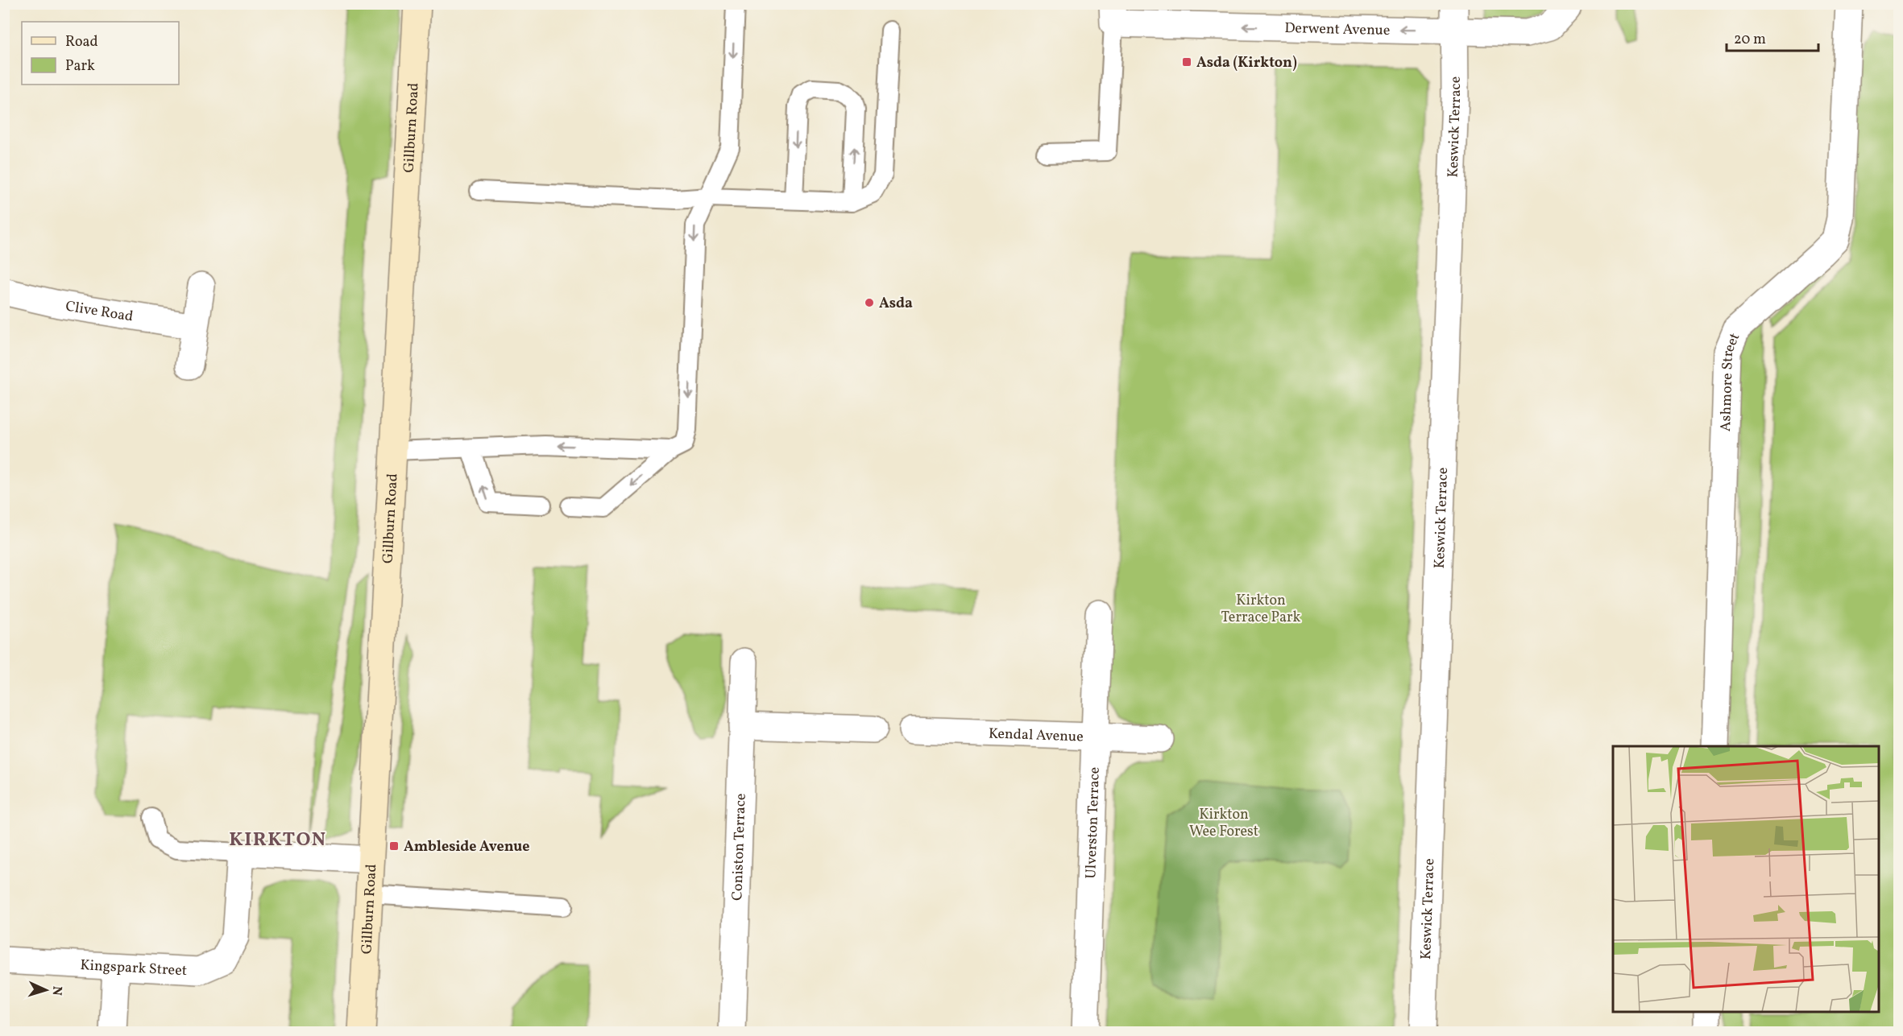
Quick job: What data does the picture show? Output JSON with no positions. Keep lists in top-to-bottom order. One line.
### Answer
{"streets":{"street":["Derwent Avenue","Gillburn Road","Keswick Terrace","Clive Road","Ashmore Street","Kendal Avenue","Ulverston Terrace","Coniston Terrace","Kingspark Street"]},"crossings":[["Derwent Avenue","Keswick Terrace"],["Kendal Avenue","Ulverston Terrace"]],"one_way":["Derwent Avenue"],"districts":["KIRKTON"],"parks":["Kirkton Terrace Park","Kirkton Wee Forest"],"places":{"transit":["Asda (Kirkton)","Ambleside Avenue"],"other":["Asda"]},"legend":["Road","Park"],"scale_bar":"20 m","north":"right"}
